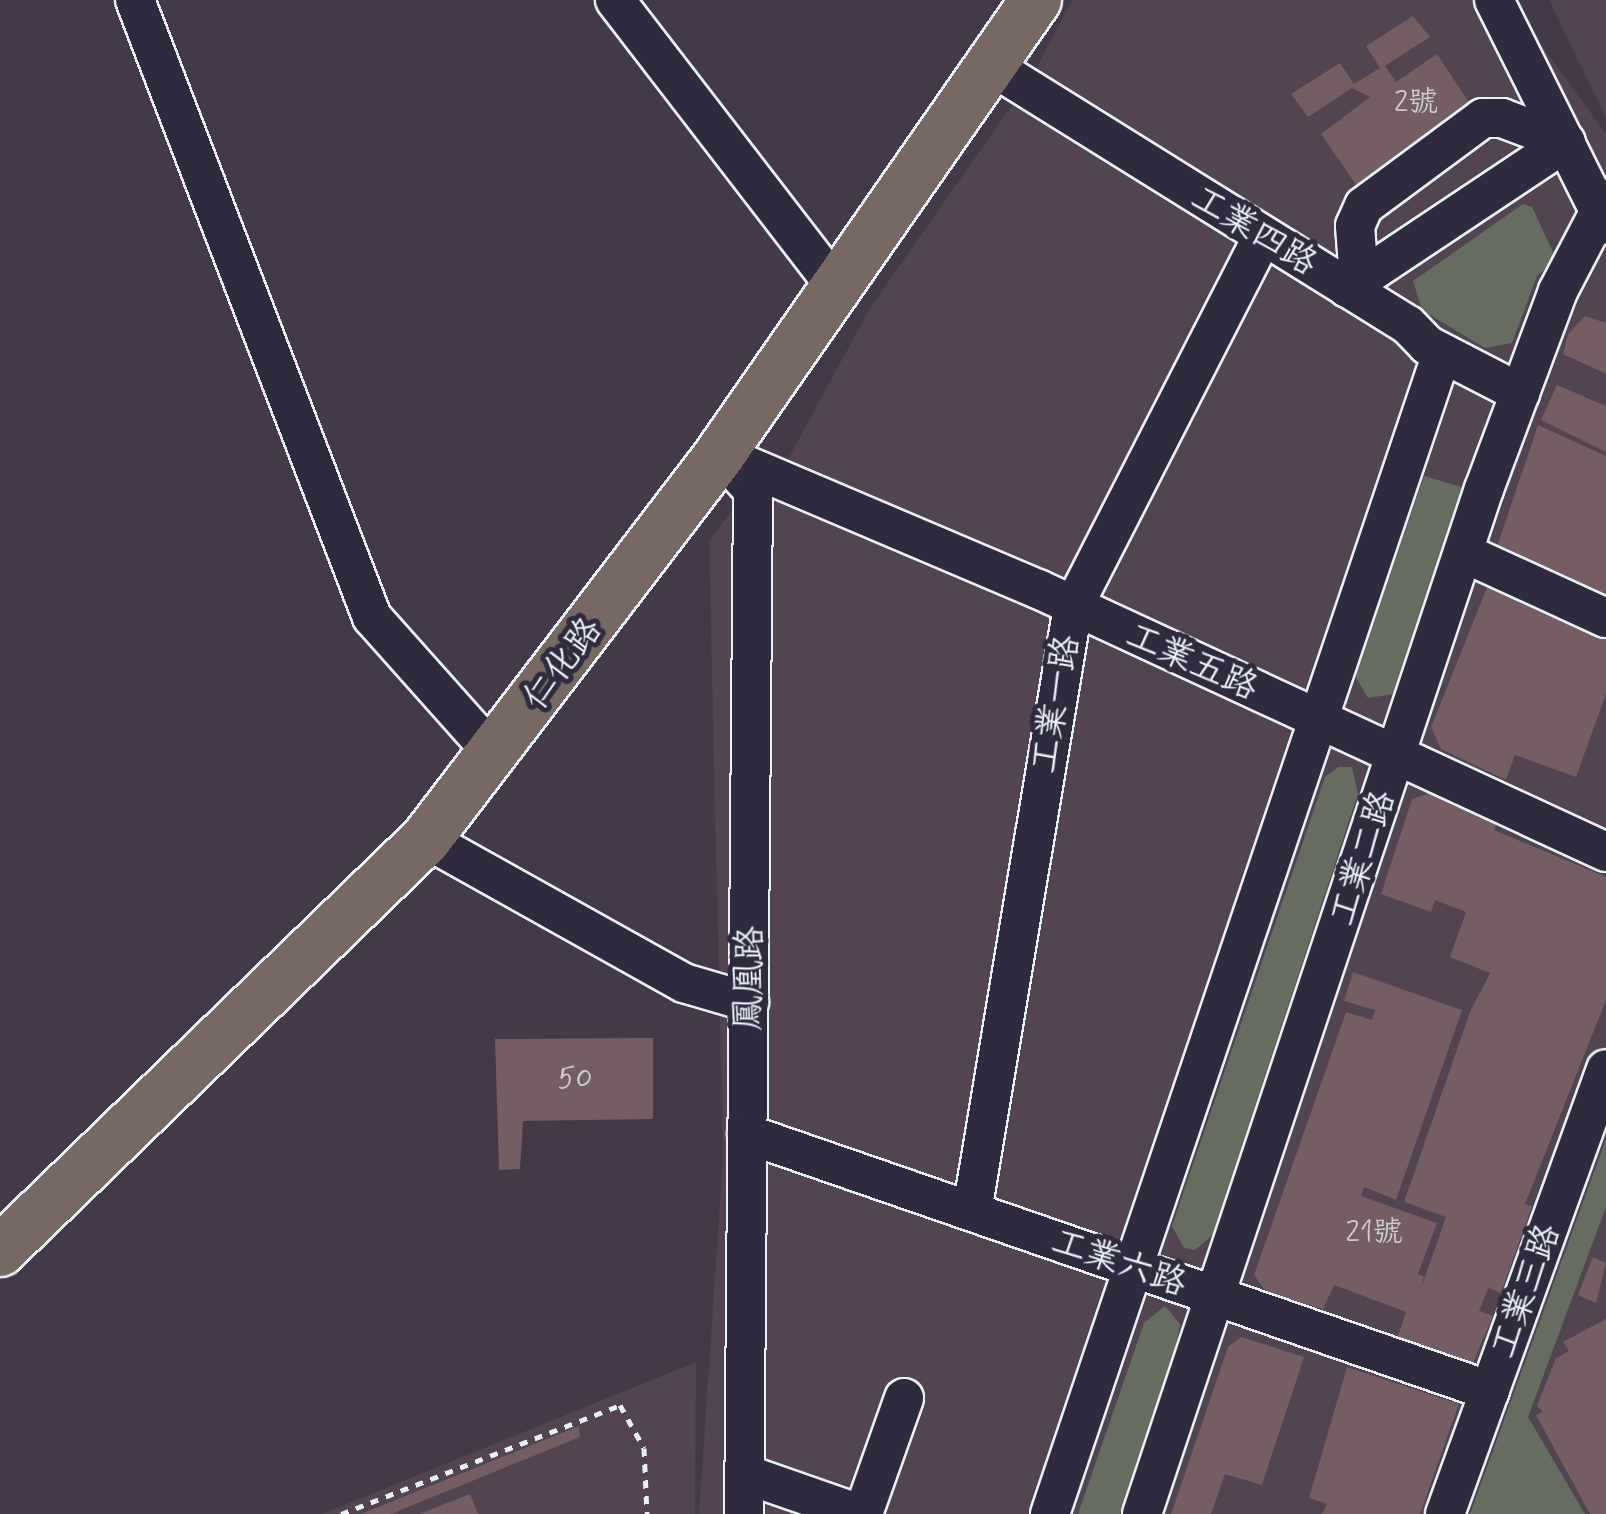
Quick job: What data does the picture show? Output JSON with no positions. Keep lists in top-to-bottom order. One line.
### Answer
{"streets":{"main road":["仁化路"],"street":["工業四路","工業五路","工業一路","工業二路","鳳凰路","工業六路","工業三路"]},"crossings":[["工業四路","仁化路"],["工業四路","工業一路"],["工業四路","工業二路"],["工業五路","仁化路"],["工業五路","工業一路"],["工業五路","工業二路"],["工業五路","鳳凰路"],["仁化路","鳳凰路"],["工業一路","工業六路"],["工業二路","工業六路"],["鳳凰路","工業六路"],["工業六路","工業三路"]],"house_numbers":["2號","50","21號"]}
